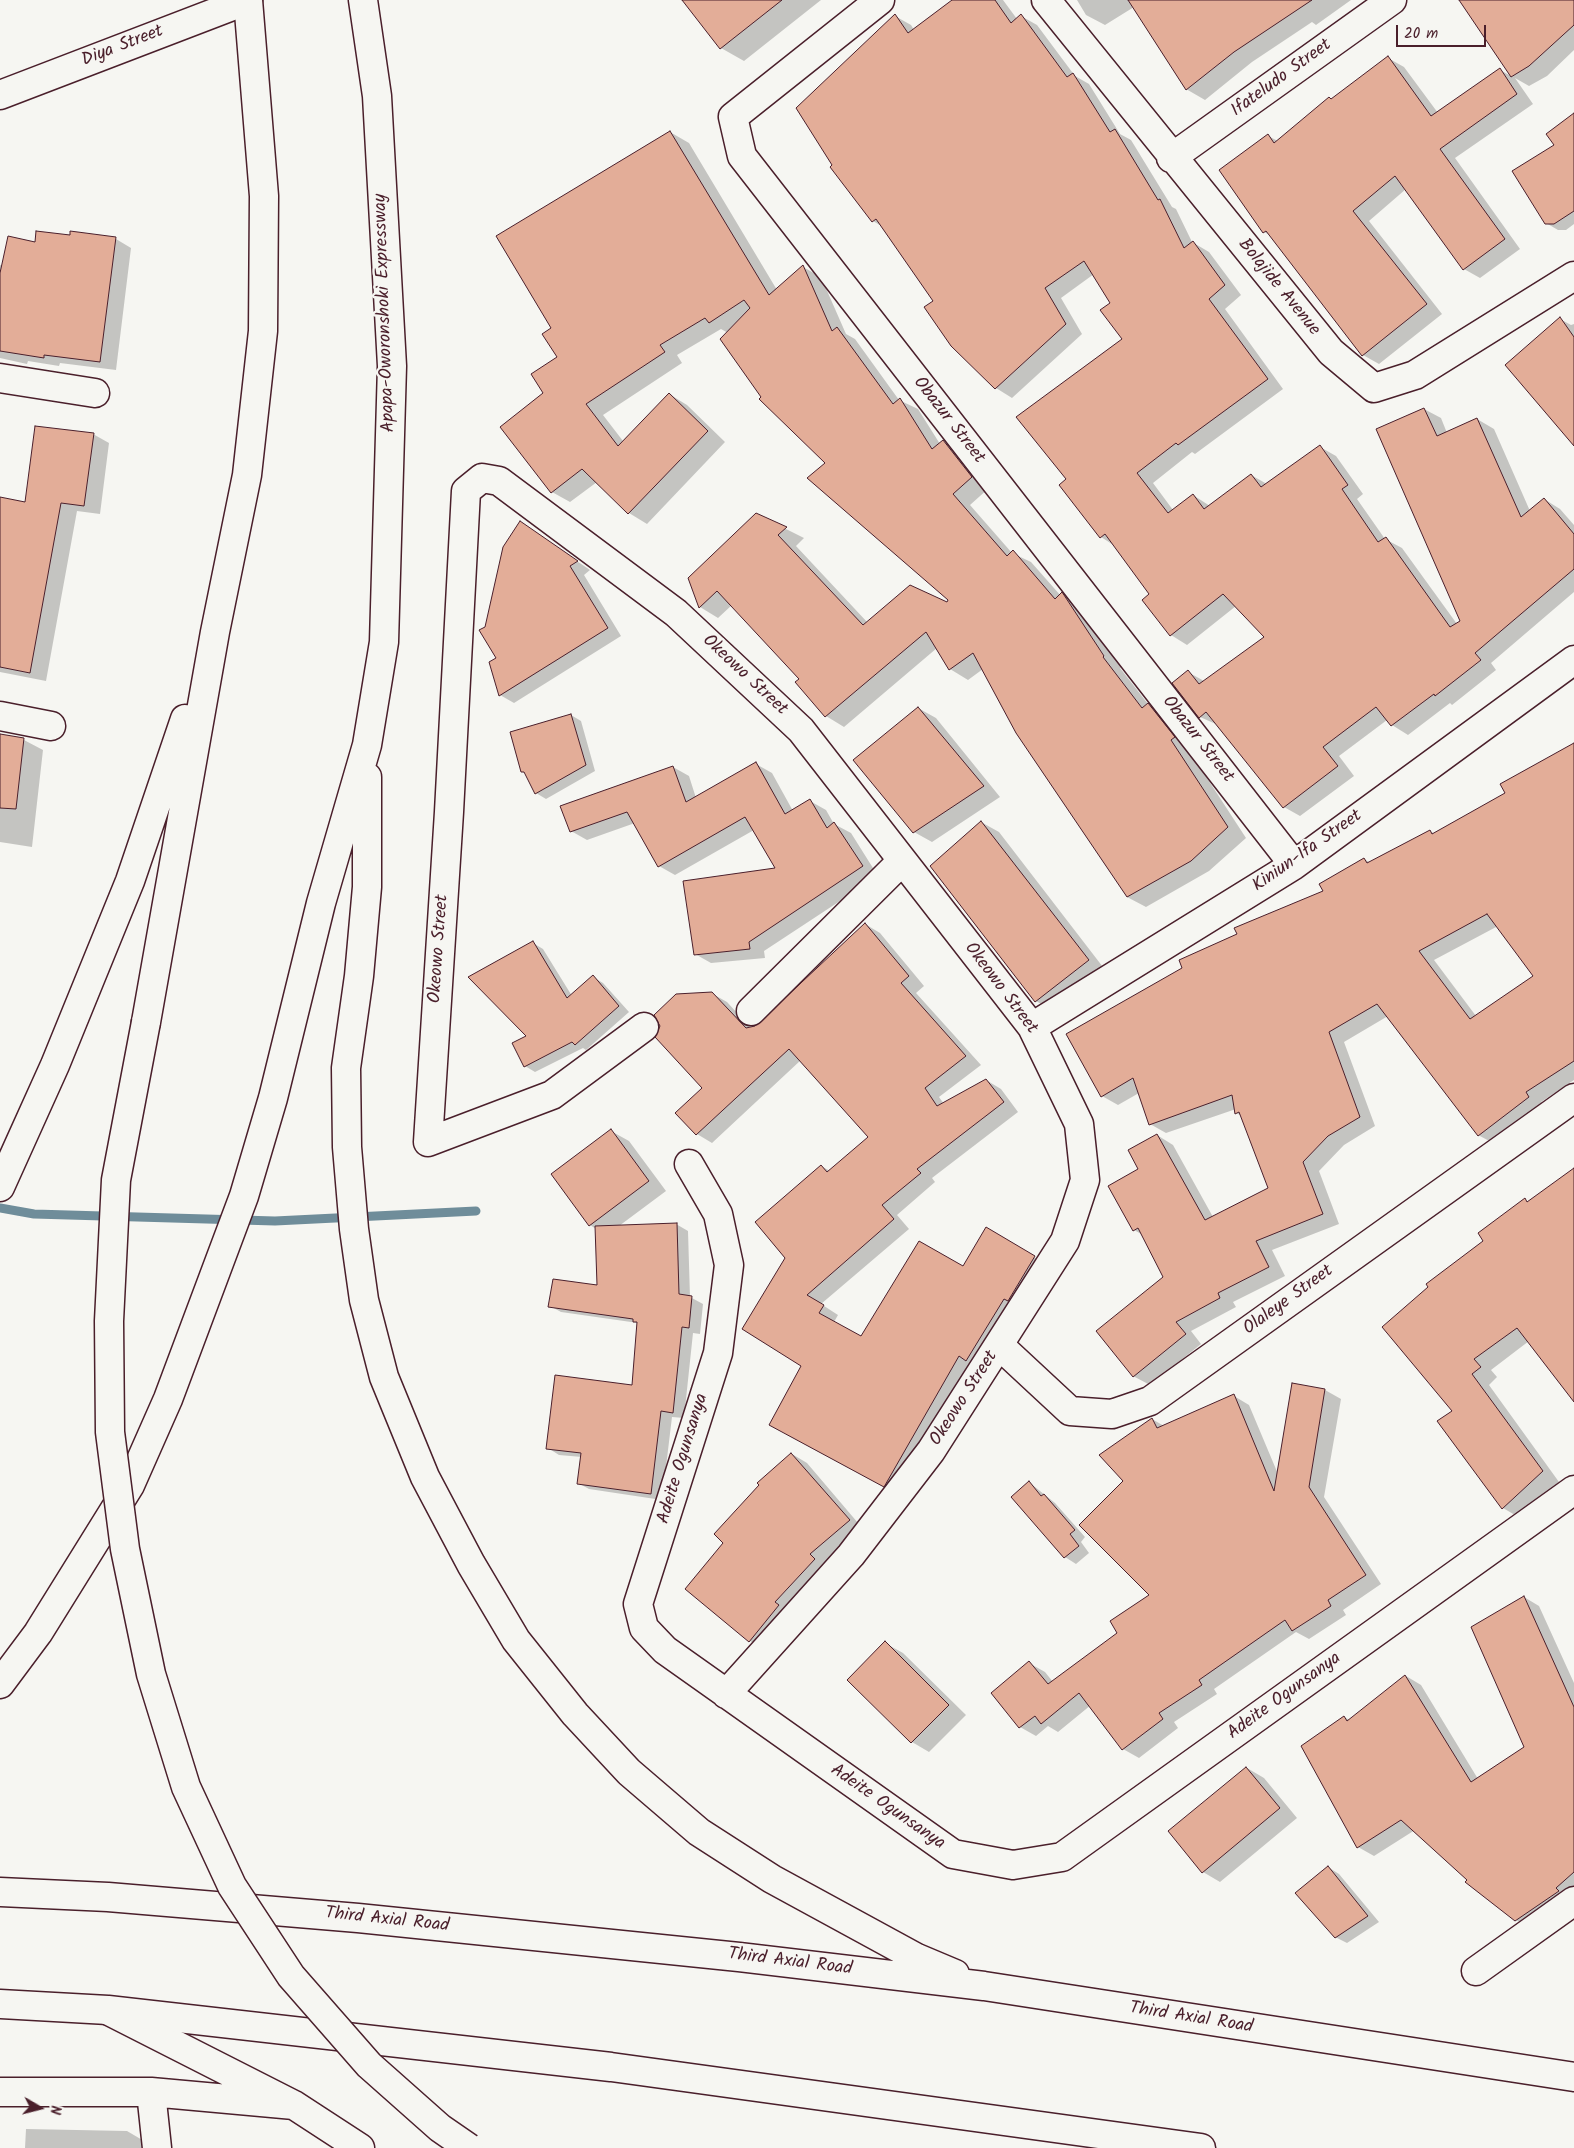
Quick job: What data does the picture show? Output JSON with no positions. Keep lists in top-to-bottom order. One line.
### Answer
{"streets":{"main road":["Diya Street","Ifateludo Street","Bolajide Avenue","Apapa-Oworonshoki Expressway","Obazur Street","Okeowo Street","Kiniun-Ifa Street","Olaleye Street","Adeite Ogunsanya","Third Axial Road"]},"crossings":[["Ifateludo Street","Bolajide Avenue"],["Obazur Street","Kiniun-Ifa Street"],["Okeowo Street","Kiniun-Ifa Street"],["Okeowo Street","Olaleye Street"],["Okeowo Street","Adeite Ogunsanya"]],"scale_bar":"20 m","north":"right"}
